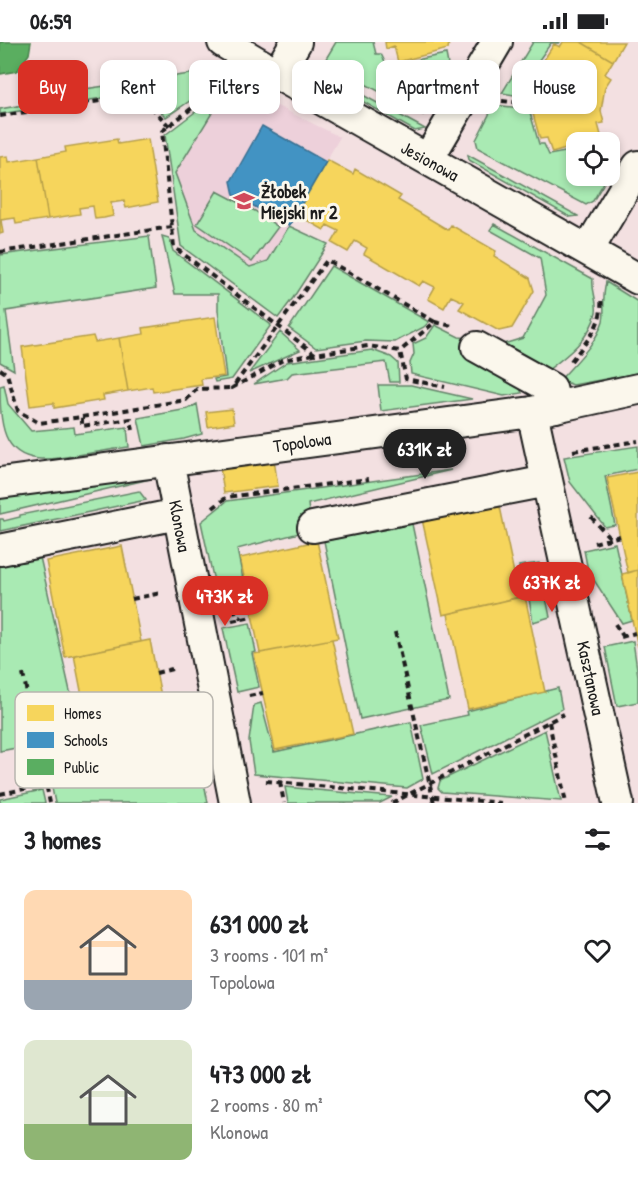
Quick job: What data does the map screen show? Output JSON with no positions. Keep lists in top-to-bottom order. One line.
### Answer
{"streets":{"street":["Jesionowa","Topolowa","Klonowa","Kasztanowa"]},"crossings":[["Topolowa","Klonowa"],["Topolowa","Kasztanowa"]],"places":{"school or university":["Żłobek Miejski nr 2"]},"legend":["Homes","Schools","Public"],"page":{"status":"06:59","chip":["Buy","Rent","Filters","New","Apartment","House"],"price":["631K zł","637K zł","473K zł"],"heading":"3 homes","list":[{"name":"631 000 zł","note":"3 rooms · 101 m² · Topolowa"},{"name":"473 000 zł","note":"2 rooms · 80 m² · Klonowa"}]}}
